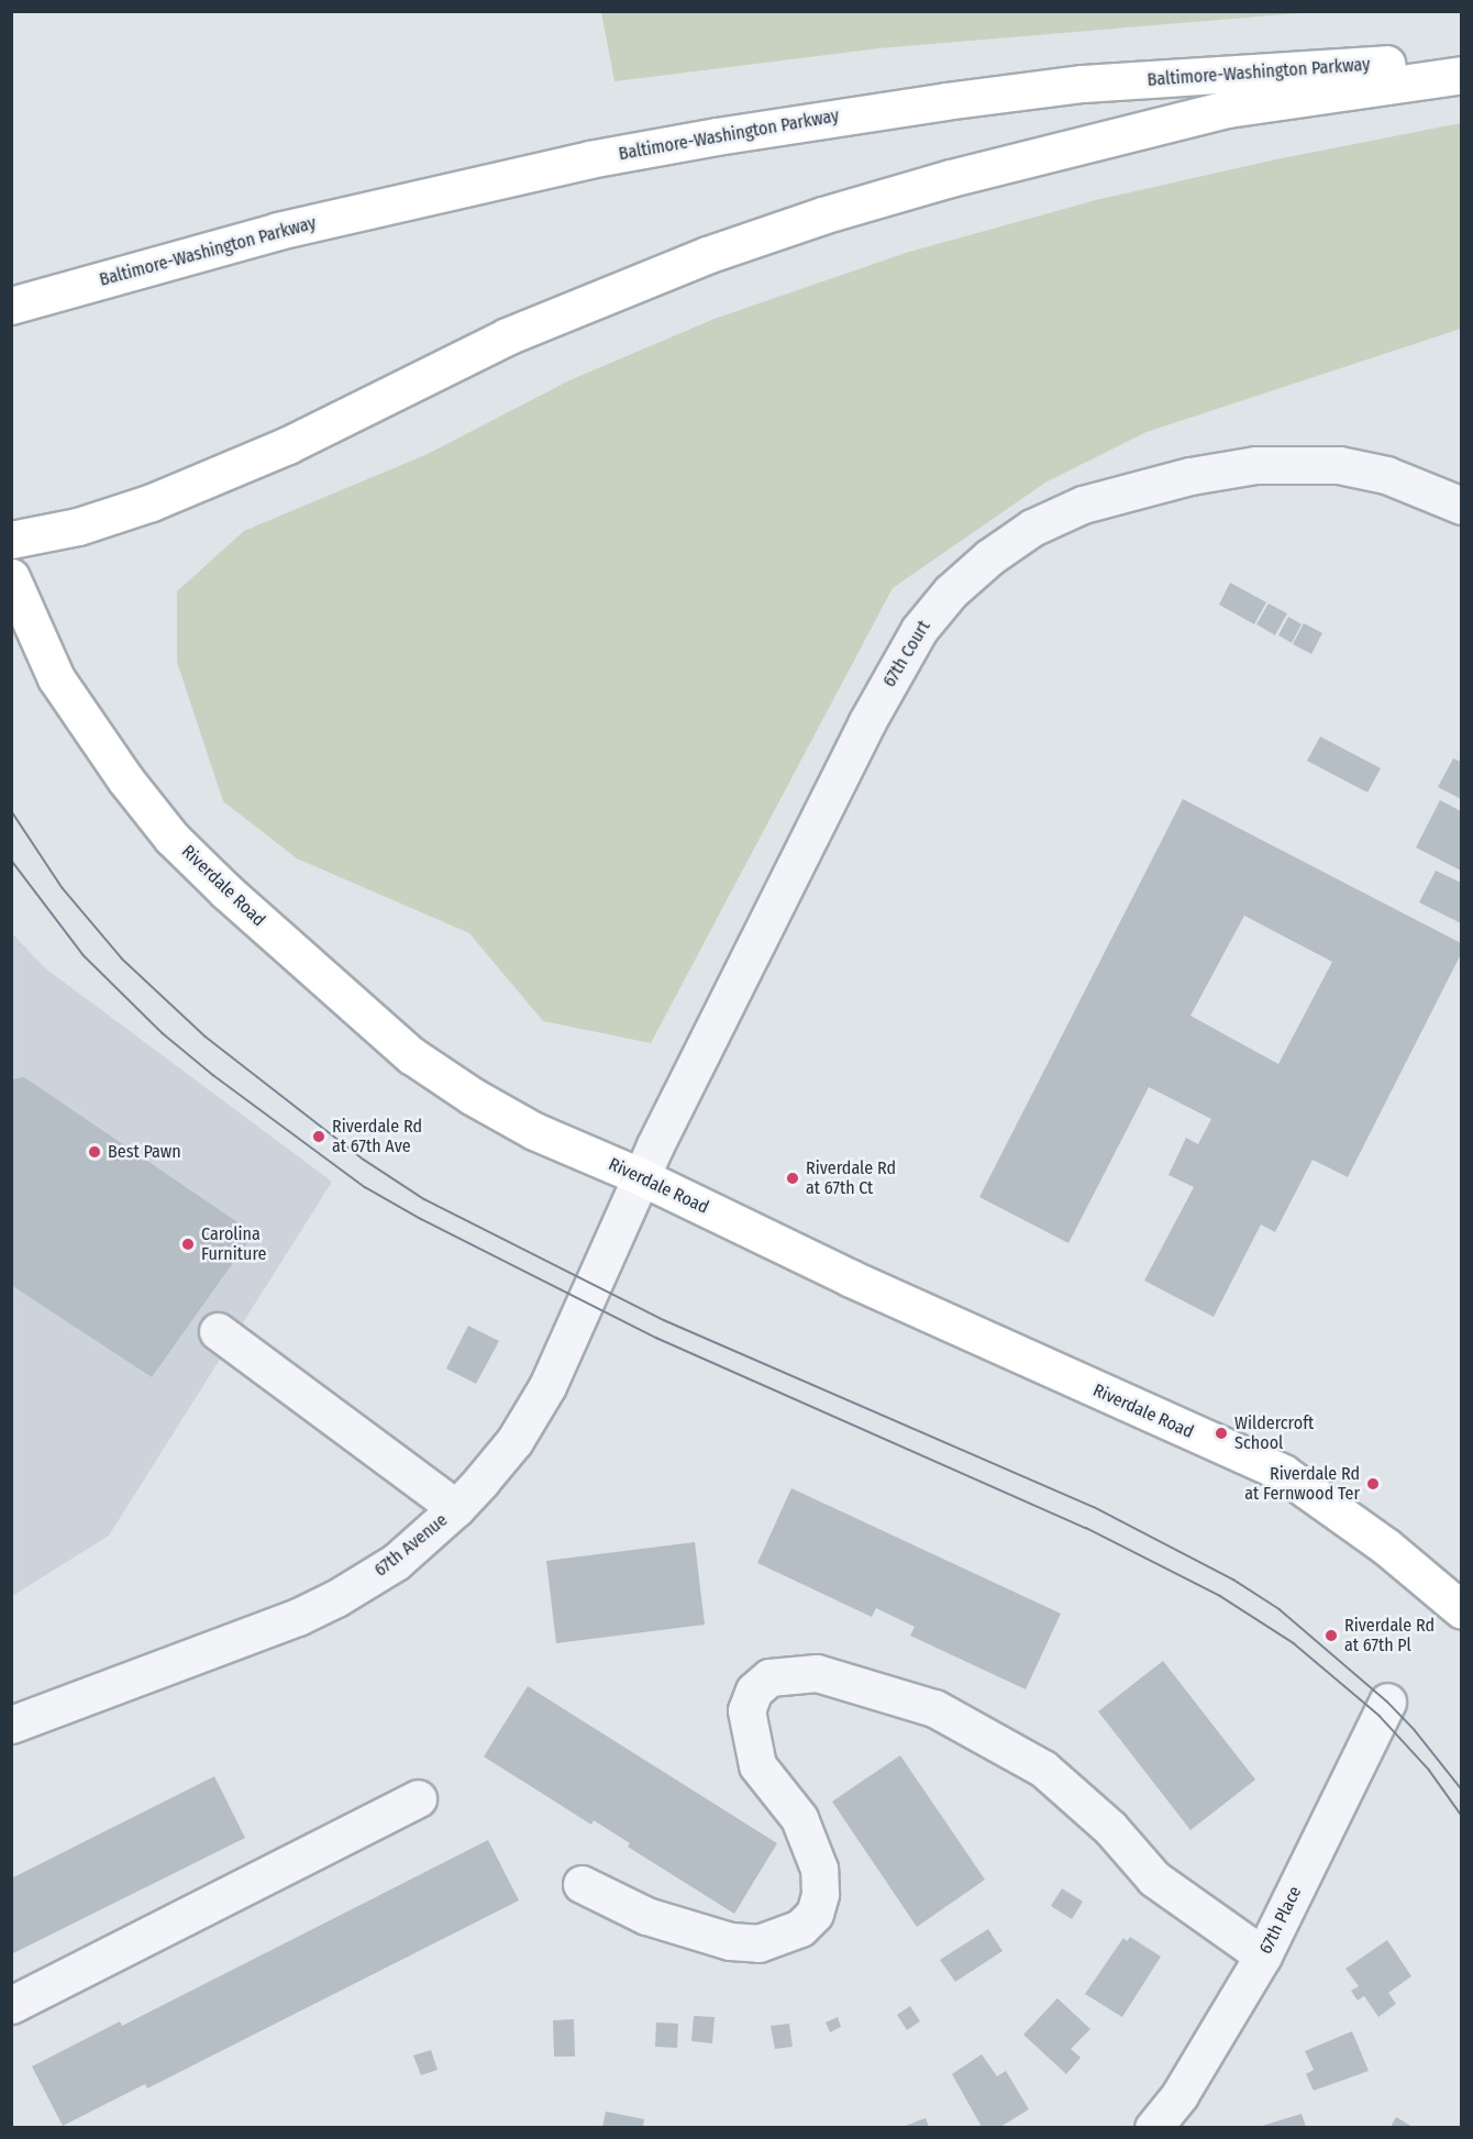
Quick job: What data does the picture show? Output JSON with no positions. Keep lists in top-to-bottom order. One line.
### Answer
{"streets":{"main road":["Baltimore-Washington Parkway","Riverdale Road"],"street":["67th Court","67th Avenue","67th Place"]},"crossings":[["67th Court","Riverdale Road"],["67th Court","67th Avenue"],["Riverdale Road","67th Avenue"]],"places":["Riverdale Rd at 67th Ave","Best Pawn","Riverdale Rd at 67th Ct","Carolina Furniture","Wildercroft School","Riverdale Rd at Fernwood Ter","Riverdale Rd at 67th Pl"]}
